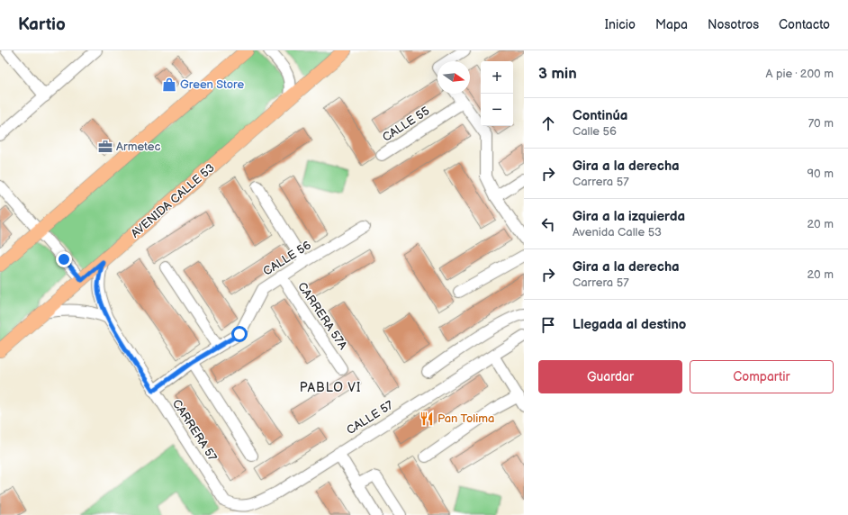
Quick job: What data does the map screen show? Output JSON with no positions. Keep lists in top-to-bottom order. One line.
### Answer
{"streets":{"main road":["AVENIDA CALLE 53"],"street":["CALLE 55","CALLE 56","CARRERA 57A","CALLE 57","CARRERA 57"]},"crossings":[["AVENIDA CALLE 53","CARRERA 57"],["CALLE 56","CARRERA 57A"],["CALLE 56","CARRERA 57"],["CALLE 57","CARRERA 57"]],"districts":["PABLO VI"],"places":{"shop":["Green Store"],"office":["Armetec"],"restaurant":["Pan Tolima"]},"north":"right","page":{"header":"Kartio","nav":["Inicio","Mapa","Nosotros","Contacto"],"heading":["3 min","A pie · 200 m"],"map_buttons":["+","−"],"list":[["Continúa","Calle 56","70 m"],["Gira a la derecha","Carrera 57","90 m"],["Gira a la izquierda","Avenida Calle 53","20 m"],["Gira a la derecha","Carrera 57","20 m"],"Llegada al destino"],"buttons":["Guardar","Compartir"]}}
